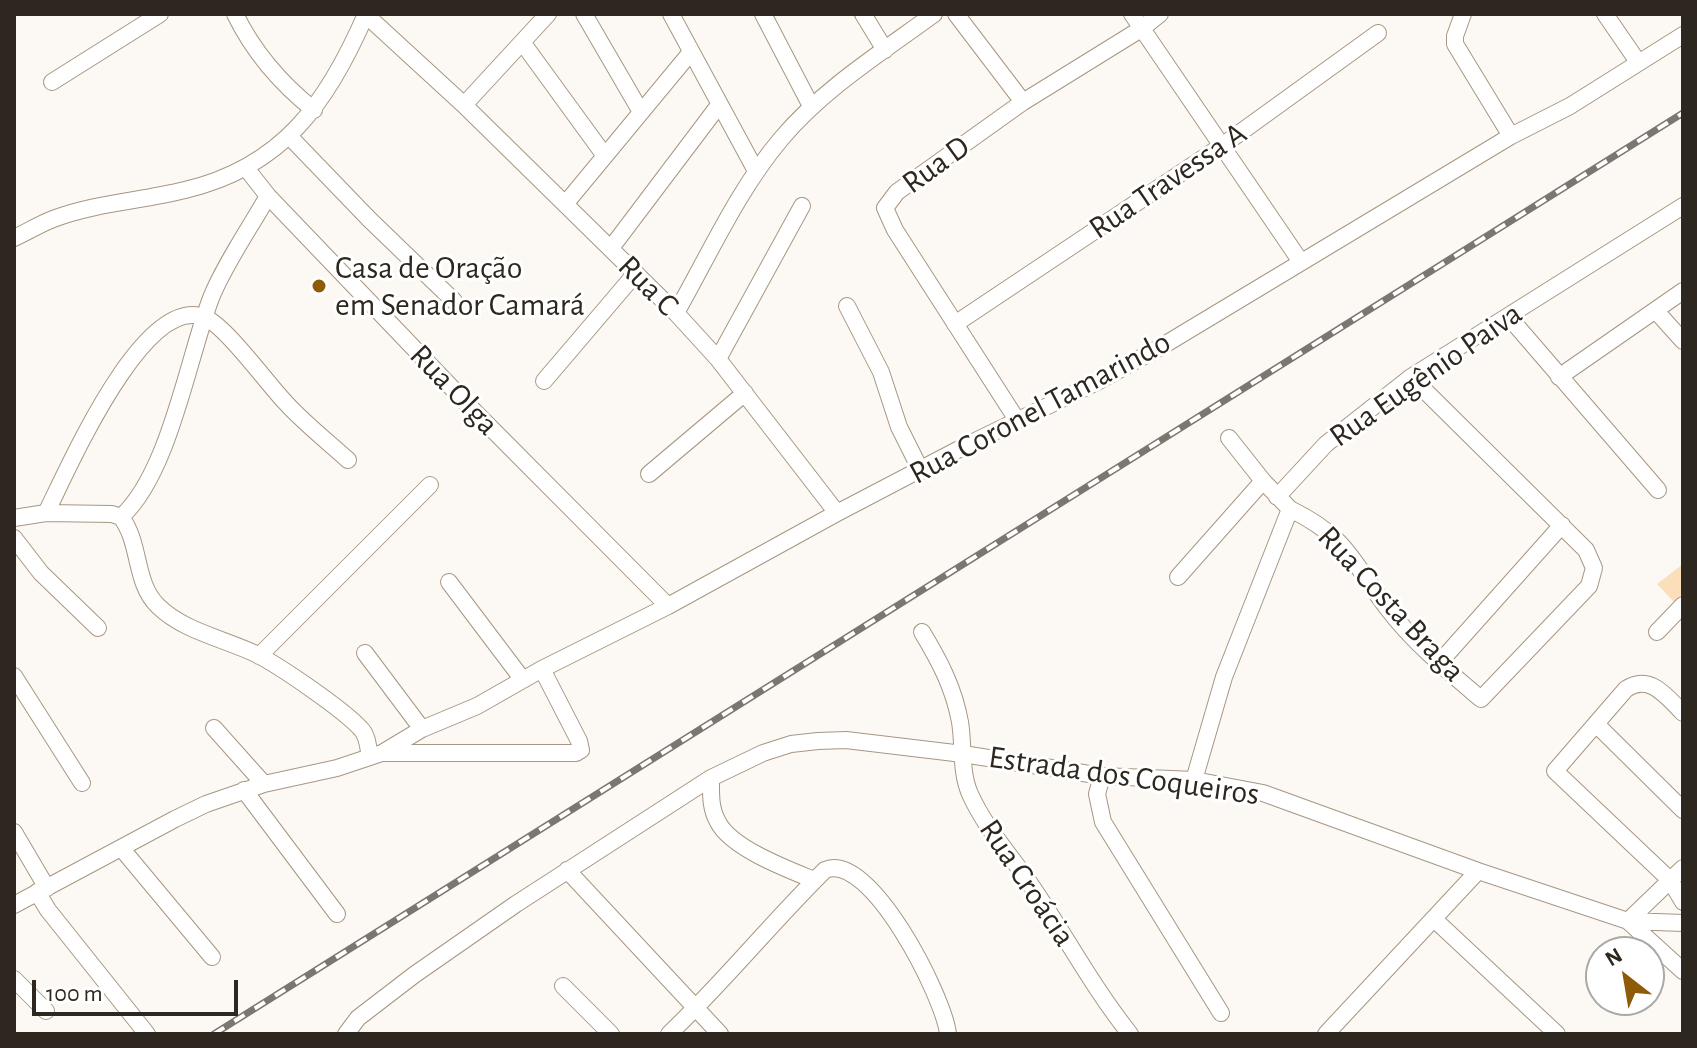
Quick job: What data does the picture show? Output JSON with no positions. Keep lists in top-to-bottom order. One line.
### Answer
{"streets":{"street":["Rua D","Rua Travessa A","Rua C","Rua Eugênio Paiva","Rua Olga","Rua Coronel Tamarindo","Rua Costa Braga","Estrada dos Coqueiros","Rua Croácia"]},"crossings":[["Rua D","Rua Travessa A"],["Rua D","Rua Coronel Tamarindo"],["Rua C","Rua Coronel Tamarindo"],["Rua Eugênio Paiva","Rua Costa Braga"],["Rua Olga","Rua Coronel Tamarindo"],["Estrada dos Coqueiros","Rua Croácia"]],"places":["Casa de Oração em Senador Camará"],"scale_bar":"100 m","north":"top left"}
